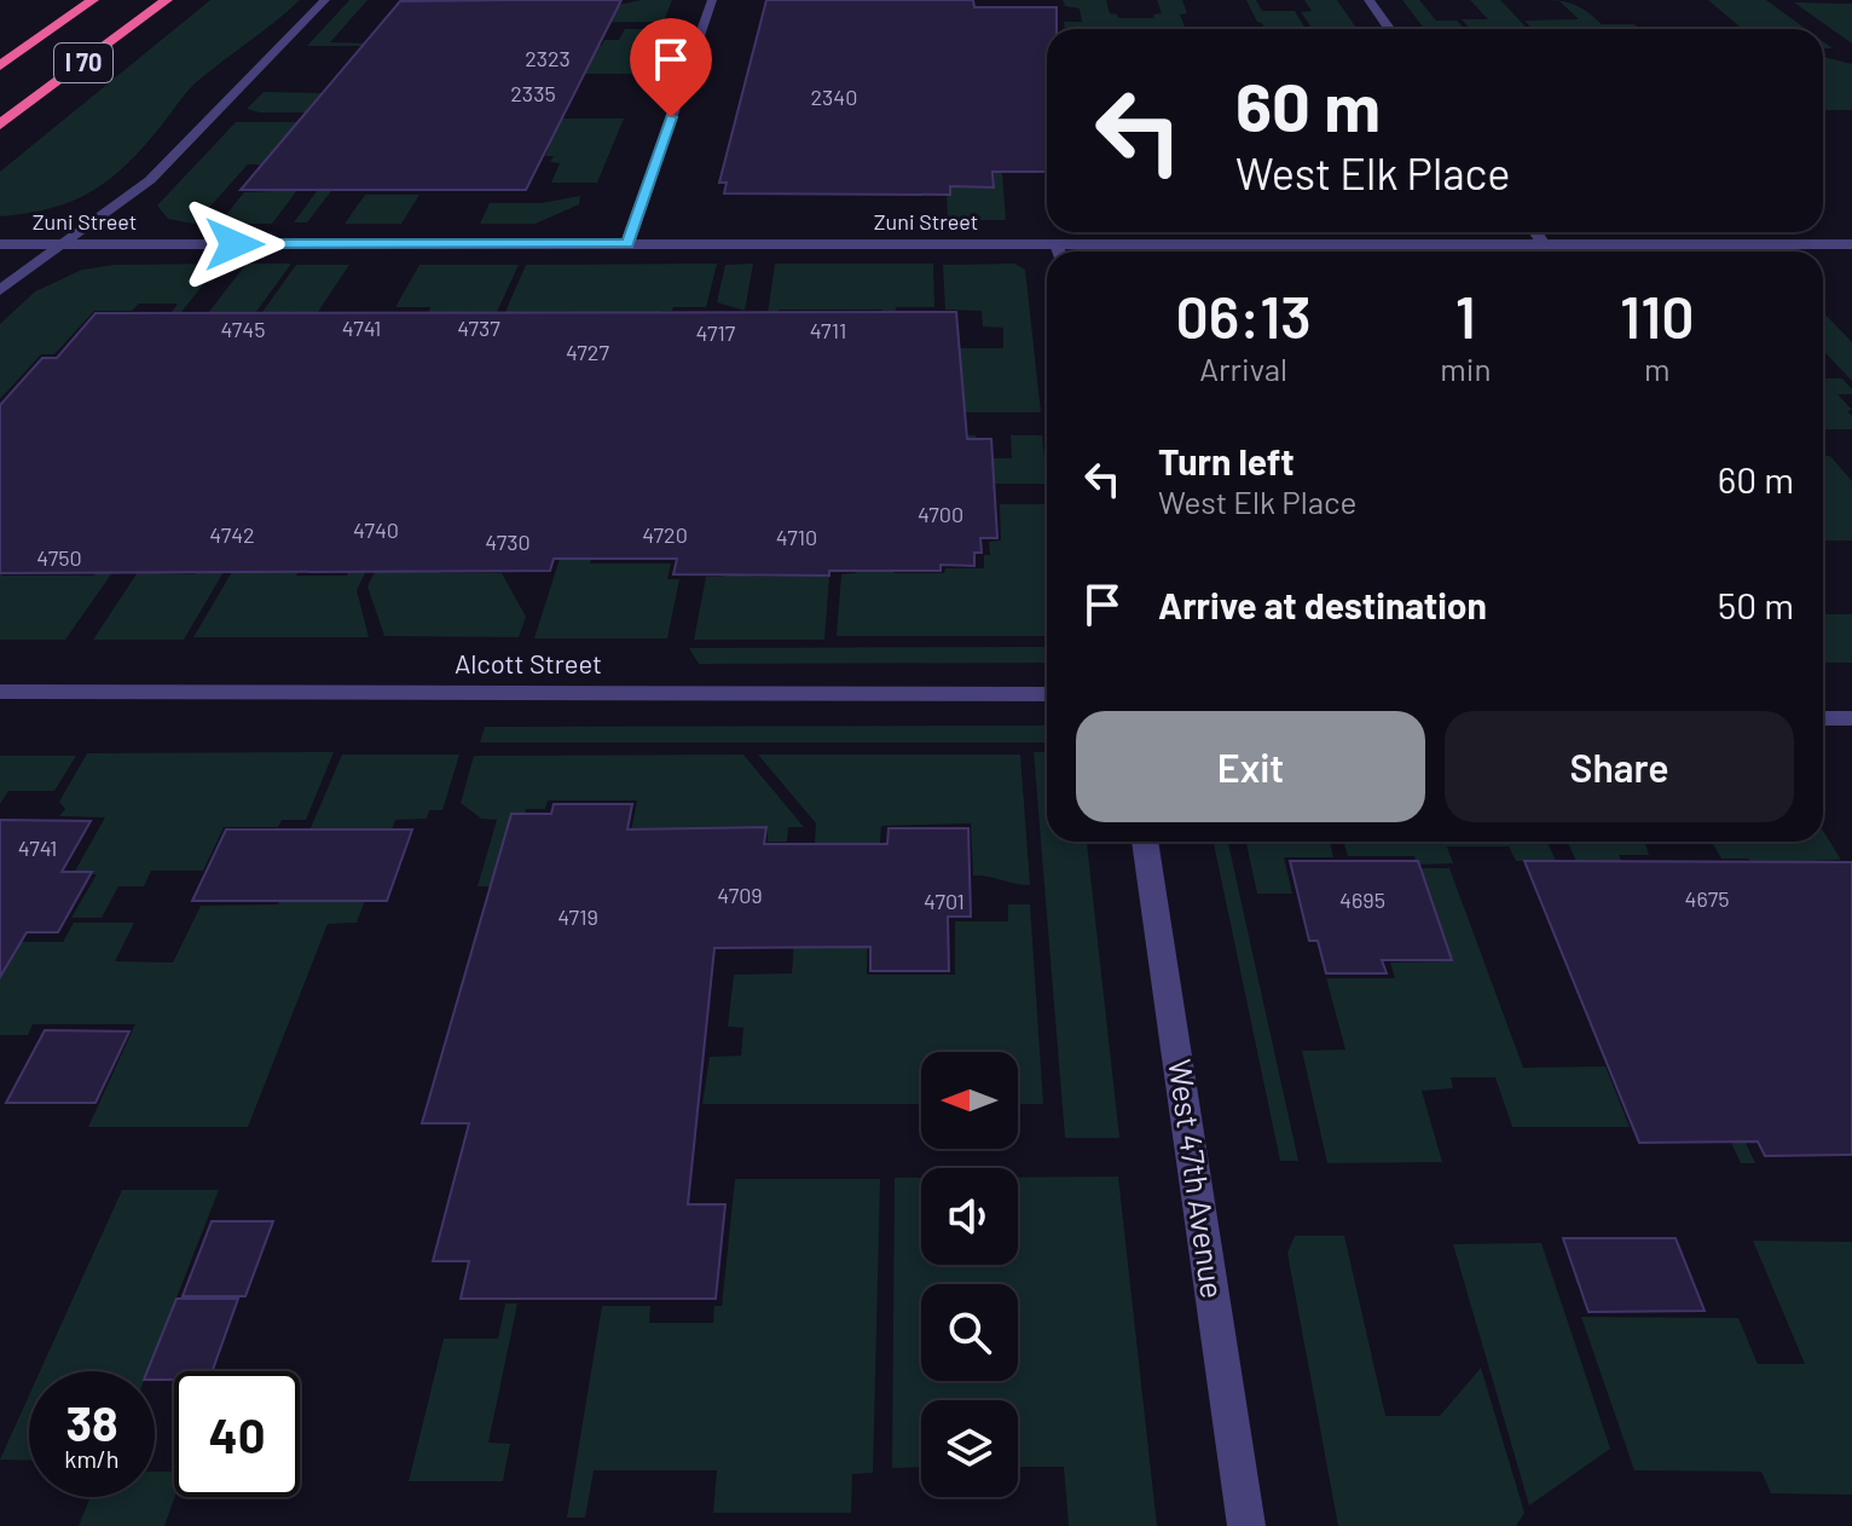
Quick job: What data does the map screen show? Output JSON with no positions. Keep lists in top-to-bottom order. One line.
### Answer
{"streets":{"highway":["I 70"],"street":["Zuni Street","Alcott Street","West 47th Avenue"]},"house_numbers":["2323","2335","2340","4741","4737","4745","4711","4717","4727","4700","4740","4742","4720","4710","4730","4750","4741","4709","4675","4695","4701","4719"],"north":"left","page":{"turn":["60 m","West Elk Place"],"eta":["06:13","Arrival","1","min","110","m"],"list":[{"name":"Turn left","note":"West Elk Place","value":"60 m"},{"name":"Arrive at destination","value":"50 m"}],"buttons":["Exit","Share"],"speed":"38 km/h","limit":"40"}}
